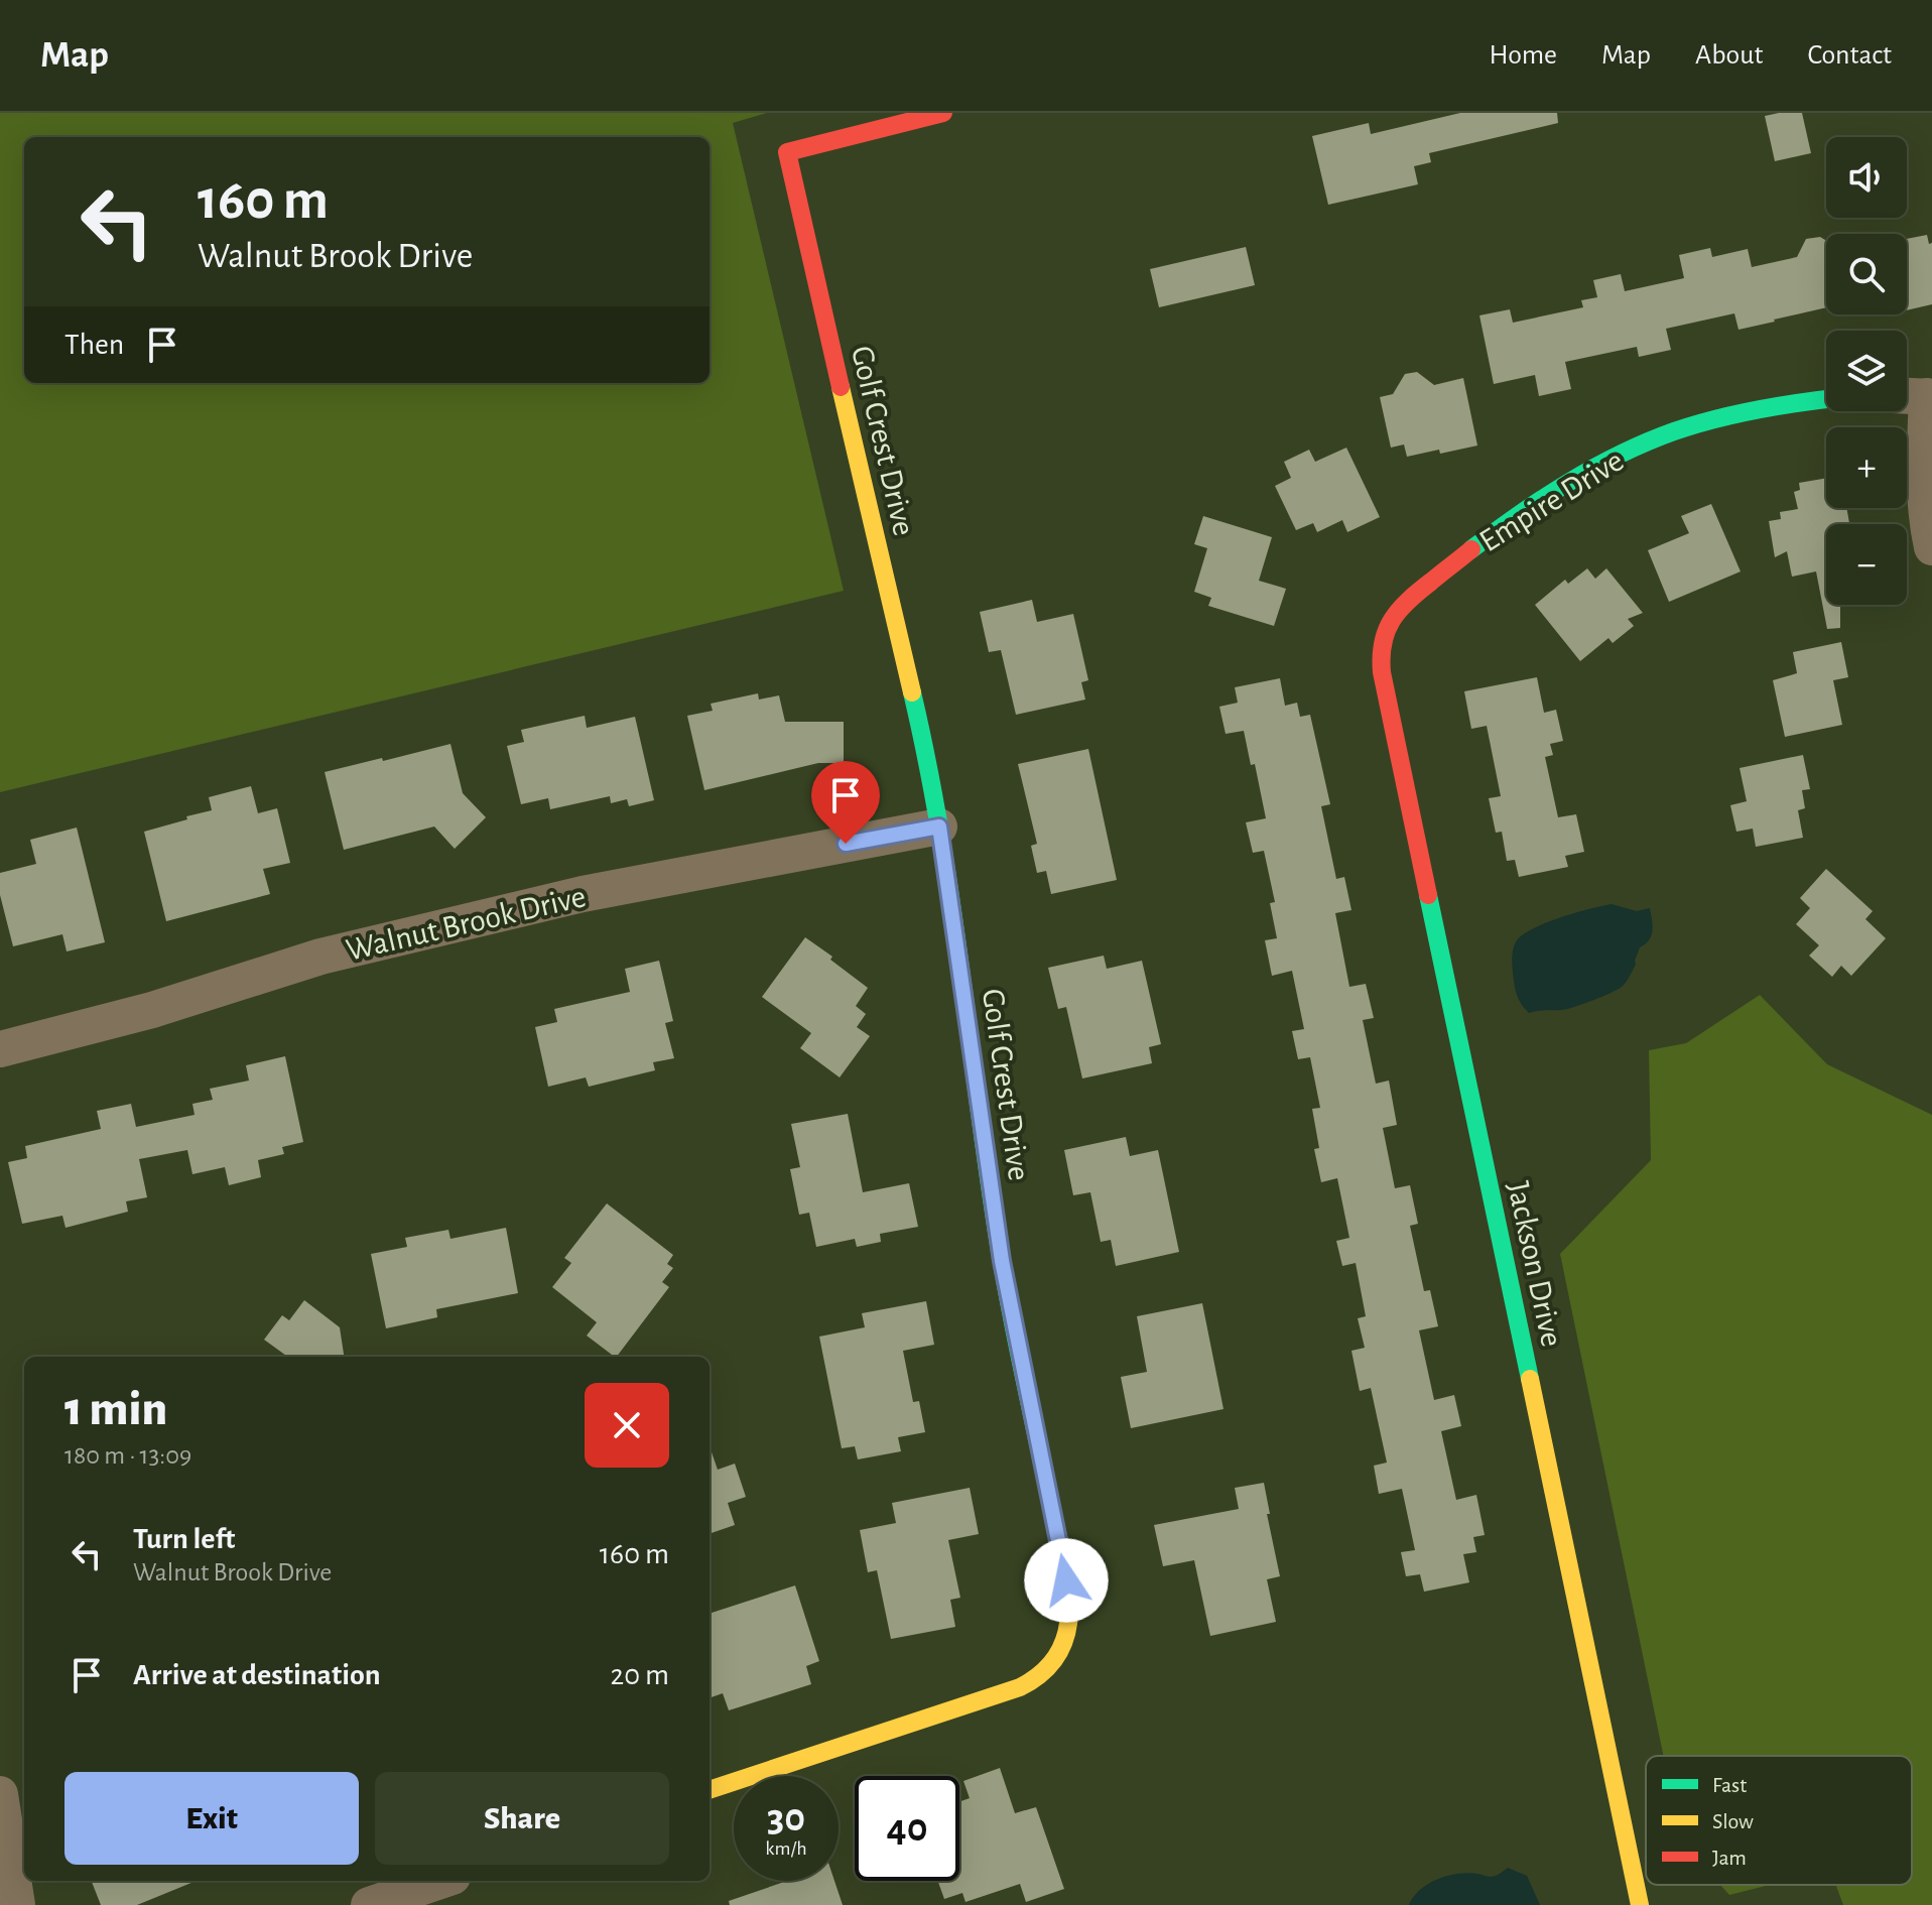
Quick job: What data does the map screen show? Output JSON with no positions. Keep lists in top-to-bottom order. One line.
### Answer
{"streets":{"street":["Golf Crest Drive","Empire Drive","Walnut Brook Drive","Jackson Drive"]},"crossings":[["Golf Crest Drive","Walnut Brook Drive"],["Empire Drive","Jackson Drive"]],"legend":["Fast","Slow","Jam"],"page":{"header":"Map","nav":["Home","Map","About","Contact"],"map_buttons":["+","−"],"turn":["160 m","Walnut Brook Drive"],"then":"Then","heading":["1 min","180 m · 13:09"],"list":[{"name":"Turn left","note":"Walnut Brook Drive","value":"160 m"},{"name":"Arrive at destination","value":"20 m"}],"buttons":["Exit","Share"],"speed":"30 km/h","limit":"40"}}
